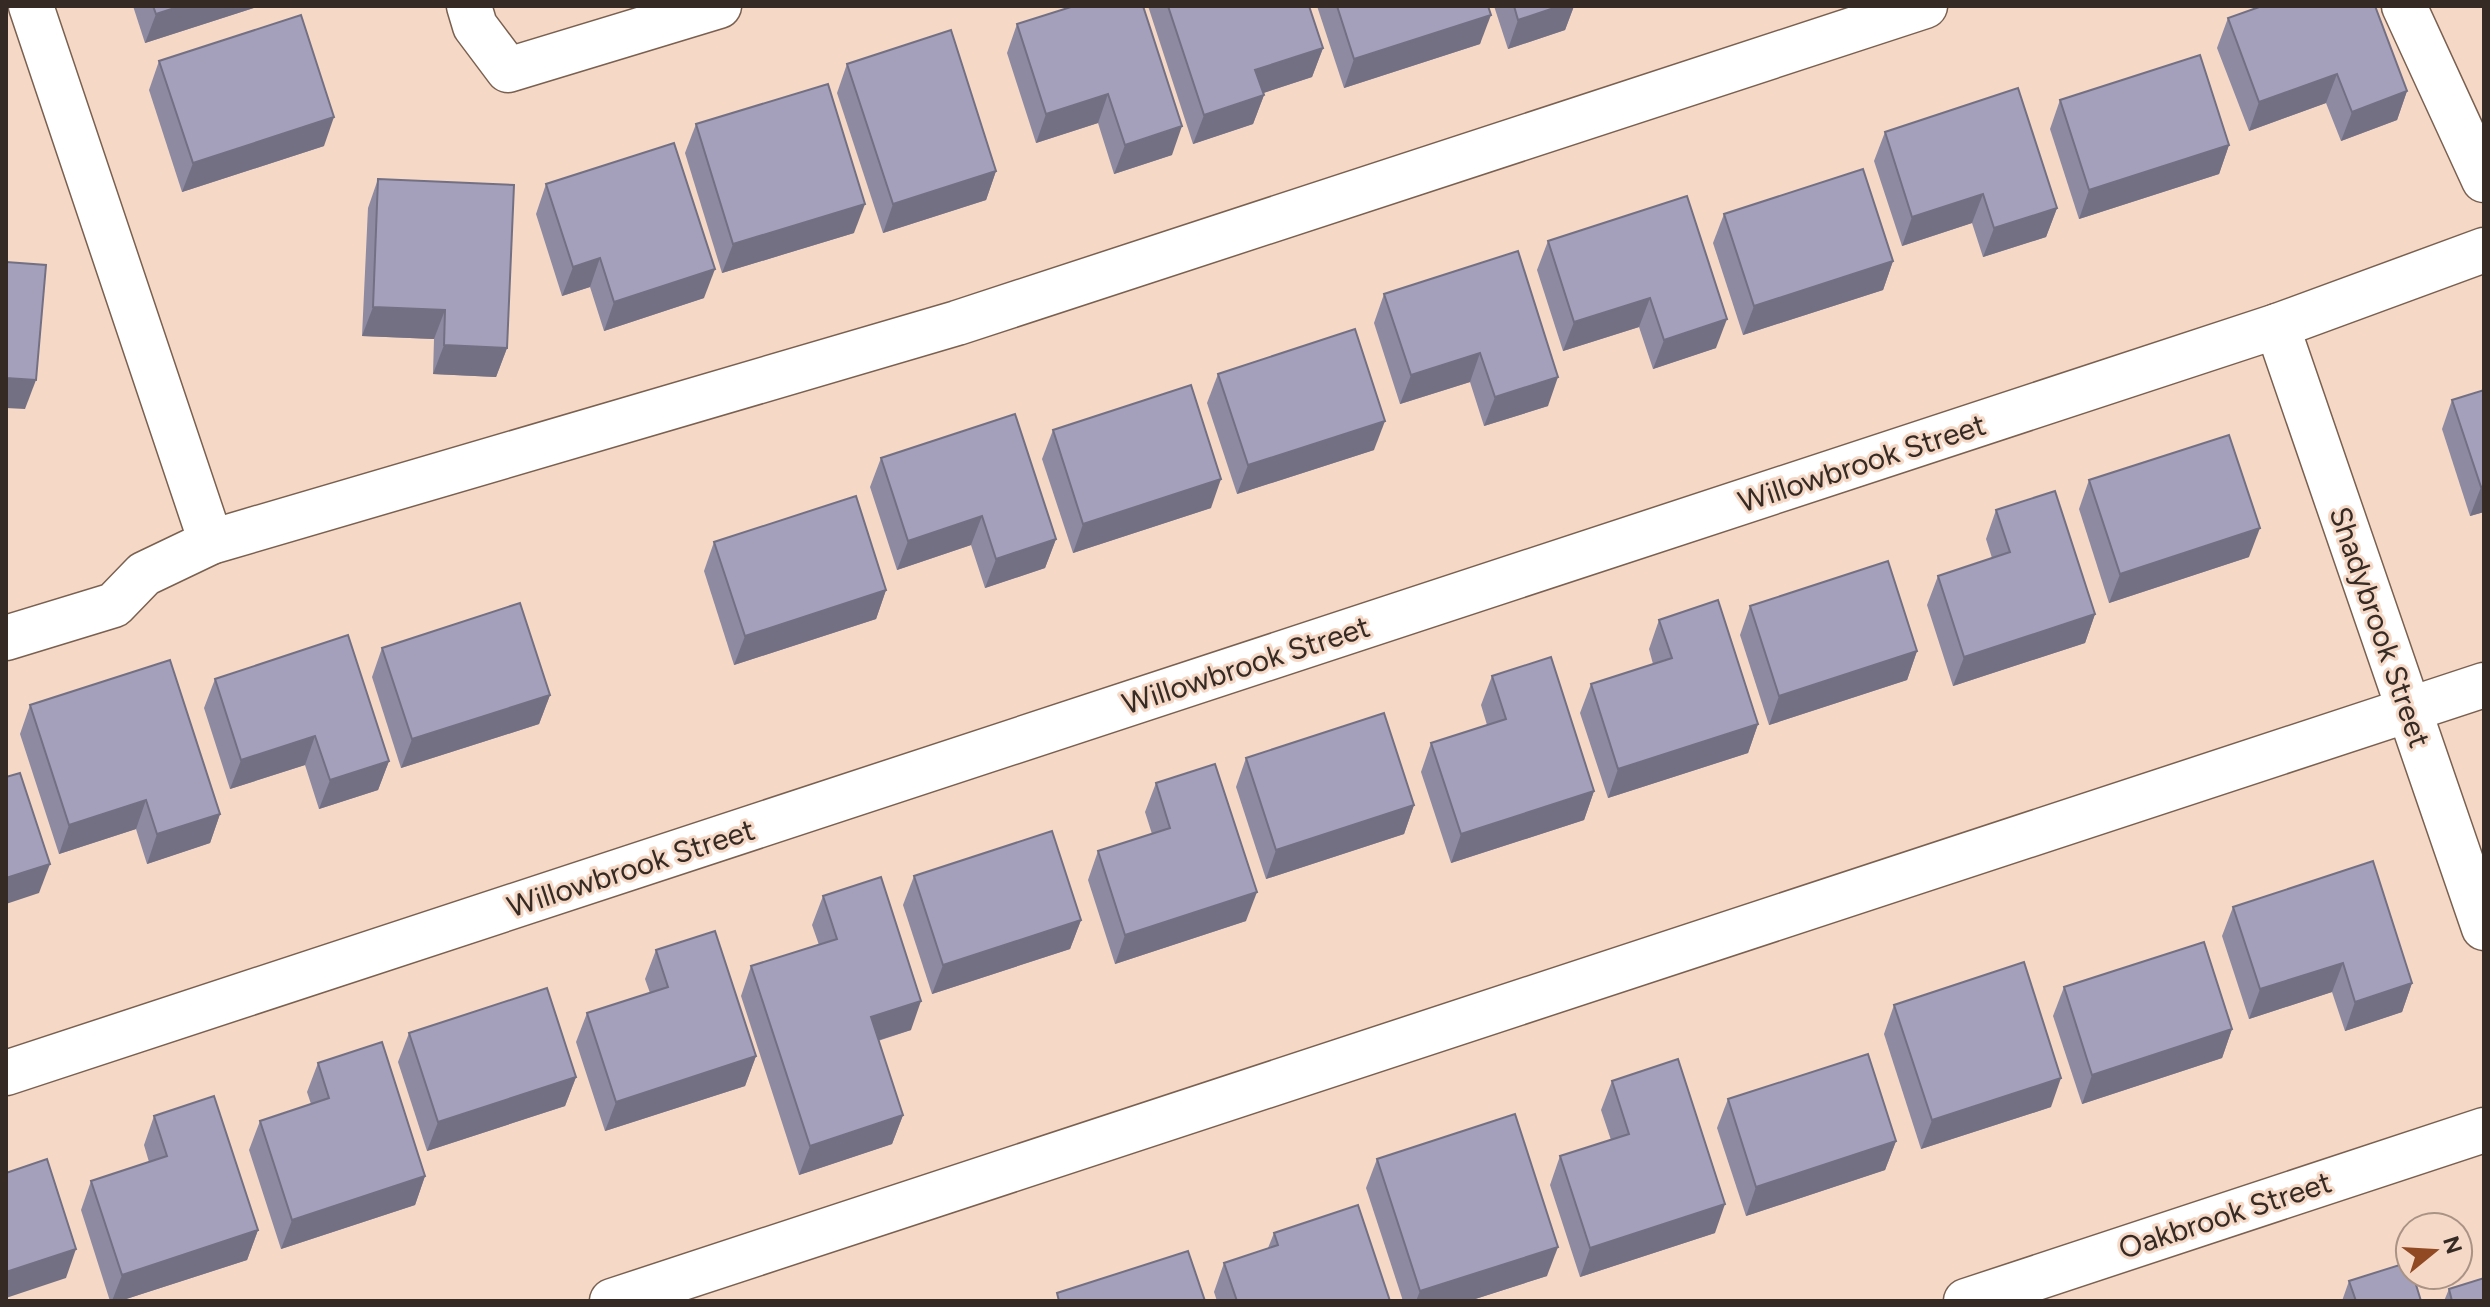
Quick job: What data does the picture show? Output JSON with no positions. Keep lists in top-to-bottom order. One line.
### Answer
{"streets":{"street":["Willowbrook Street","Shadybrook Street","Oakbrook Street"]},"crossings":[["Willowbrook Street","Shadybrook Street"]],"north":"right"}
